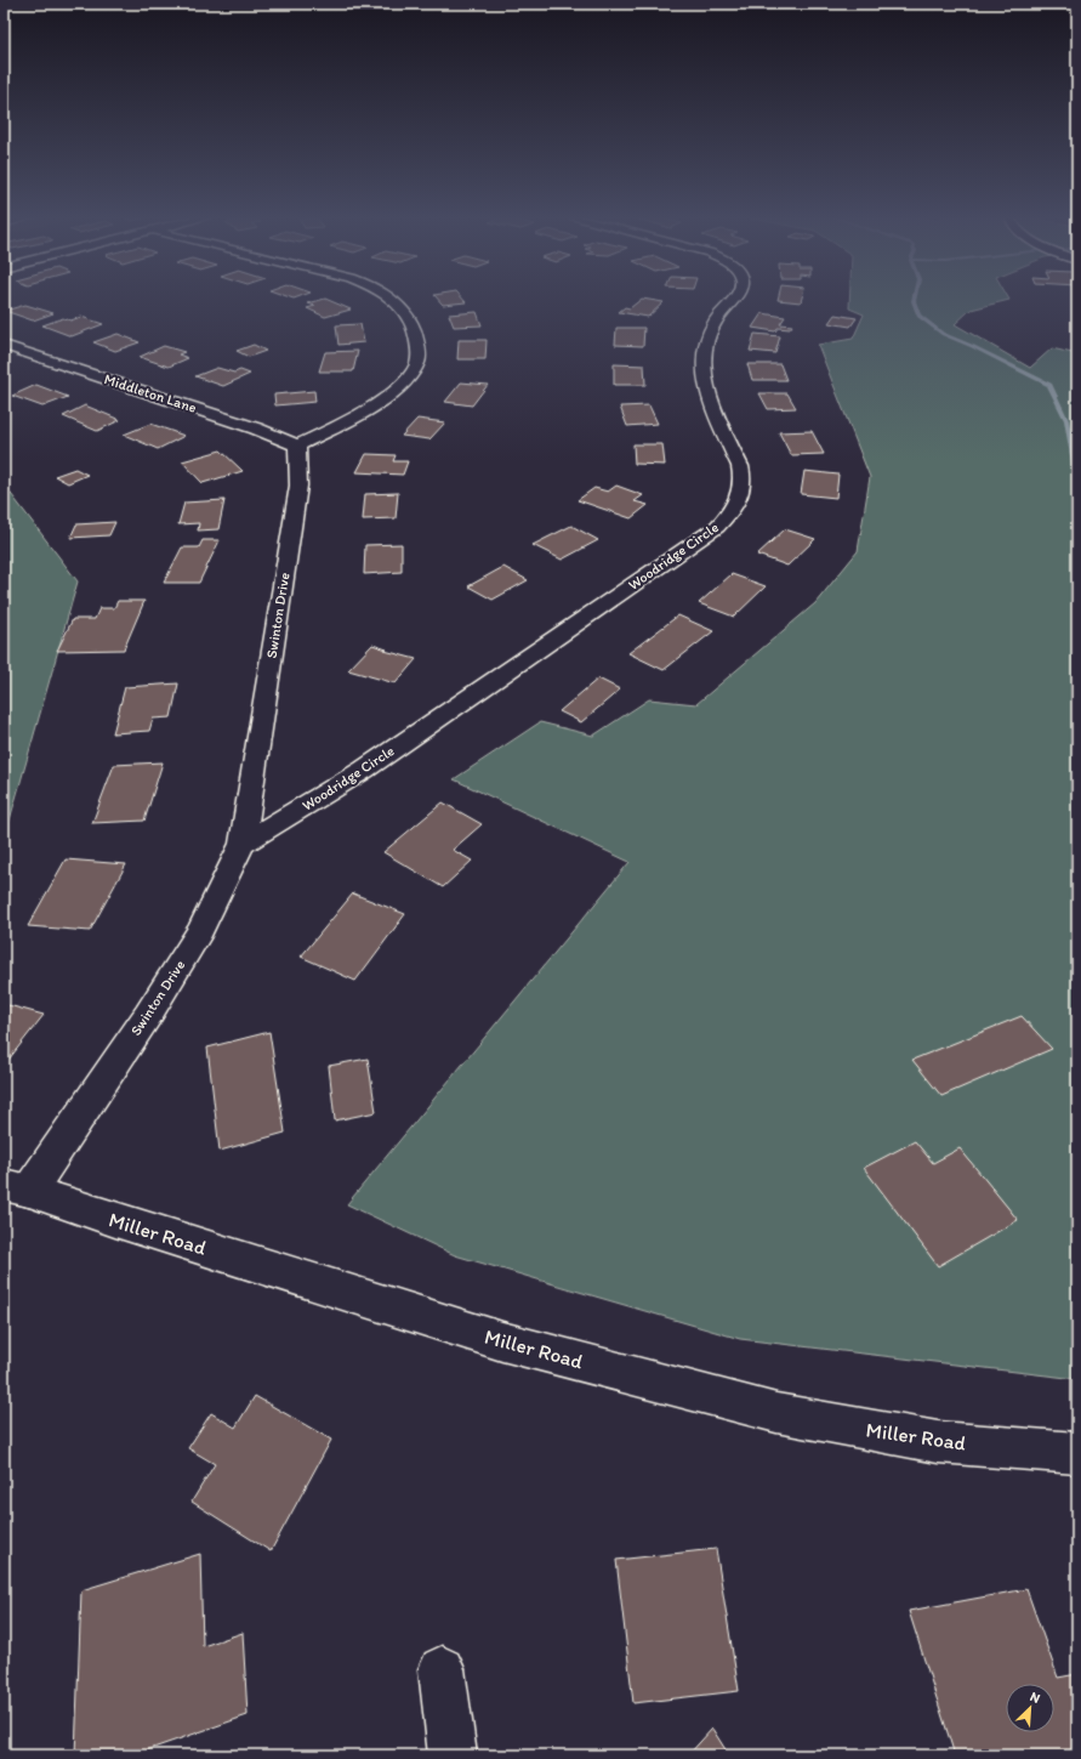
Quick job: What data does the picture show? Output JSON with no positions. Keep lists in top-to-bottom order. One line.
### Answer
{"streets":{"street":["Middleton Lane","Woodridge Circle","Swinton Drive","Miller Road"]},"crossings":[["Middleton Lane","Swinton Drive"],["Woodridge Circle","Swinton Drive"],["Swinton Drive","Miller Road"]],"north":"top right"}
